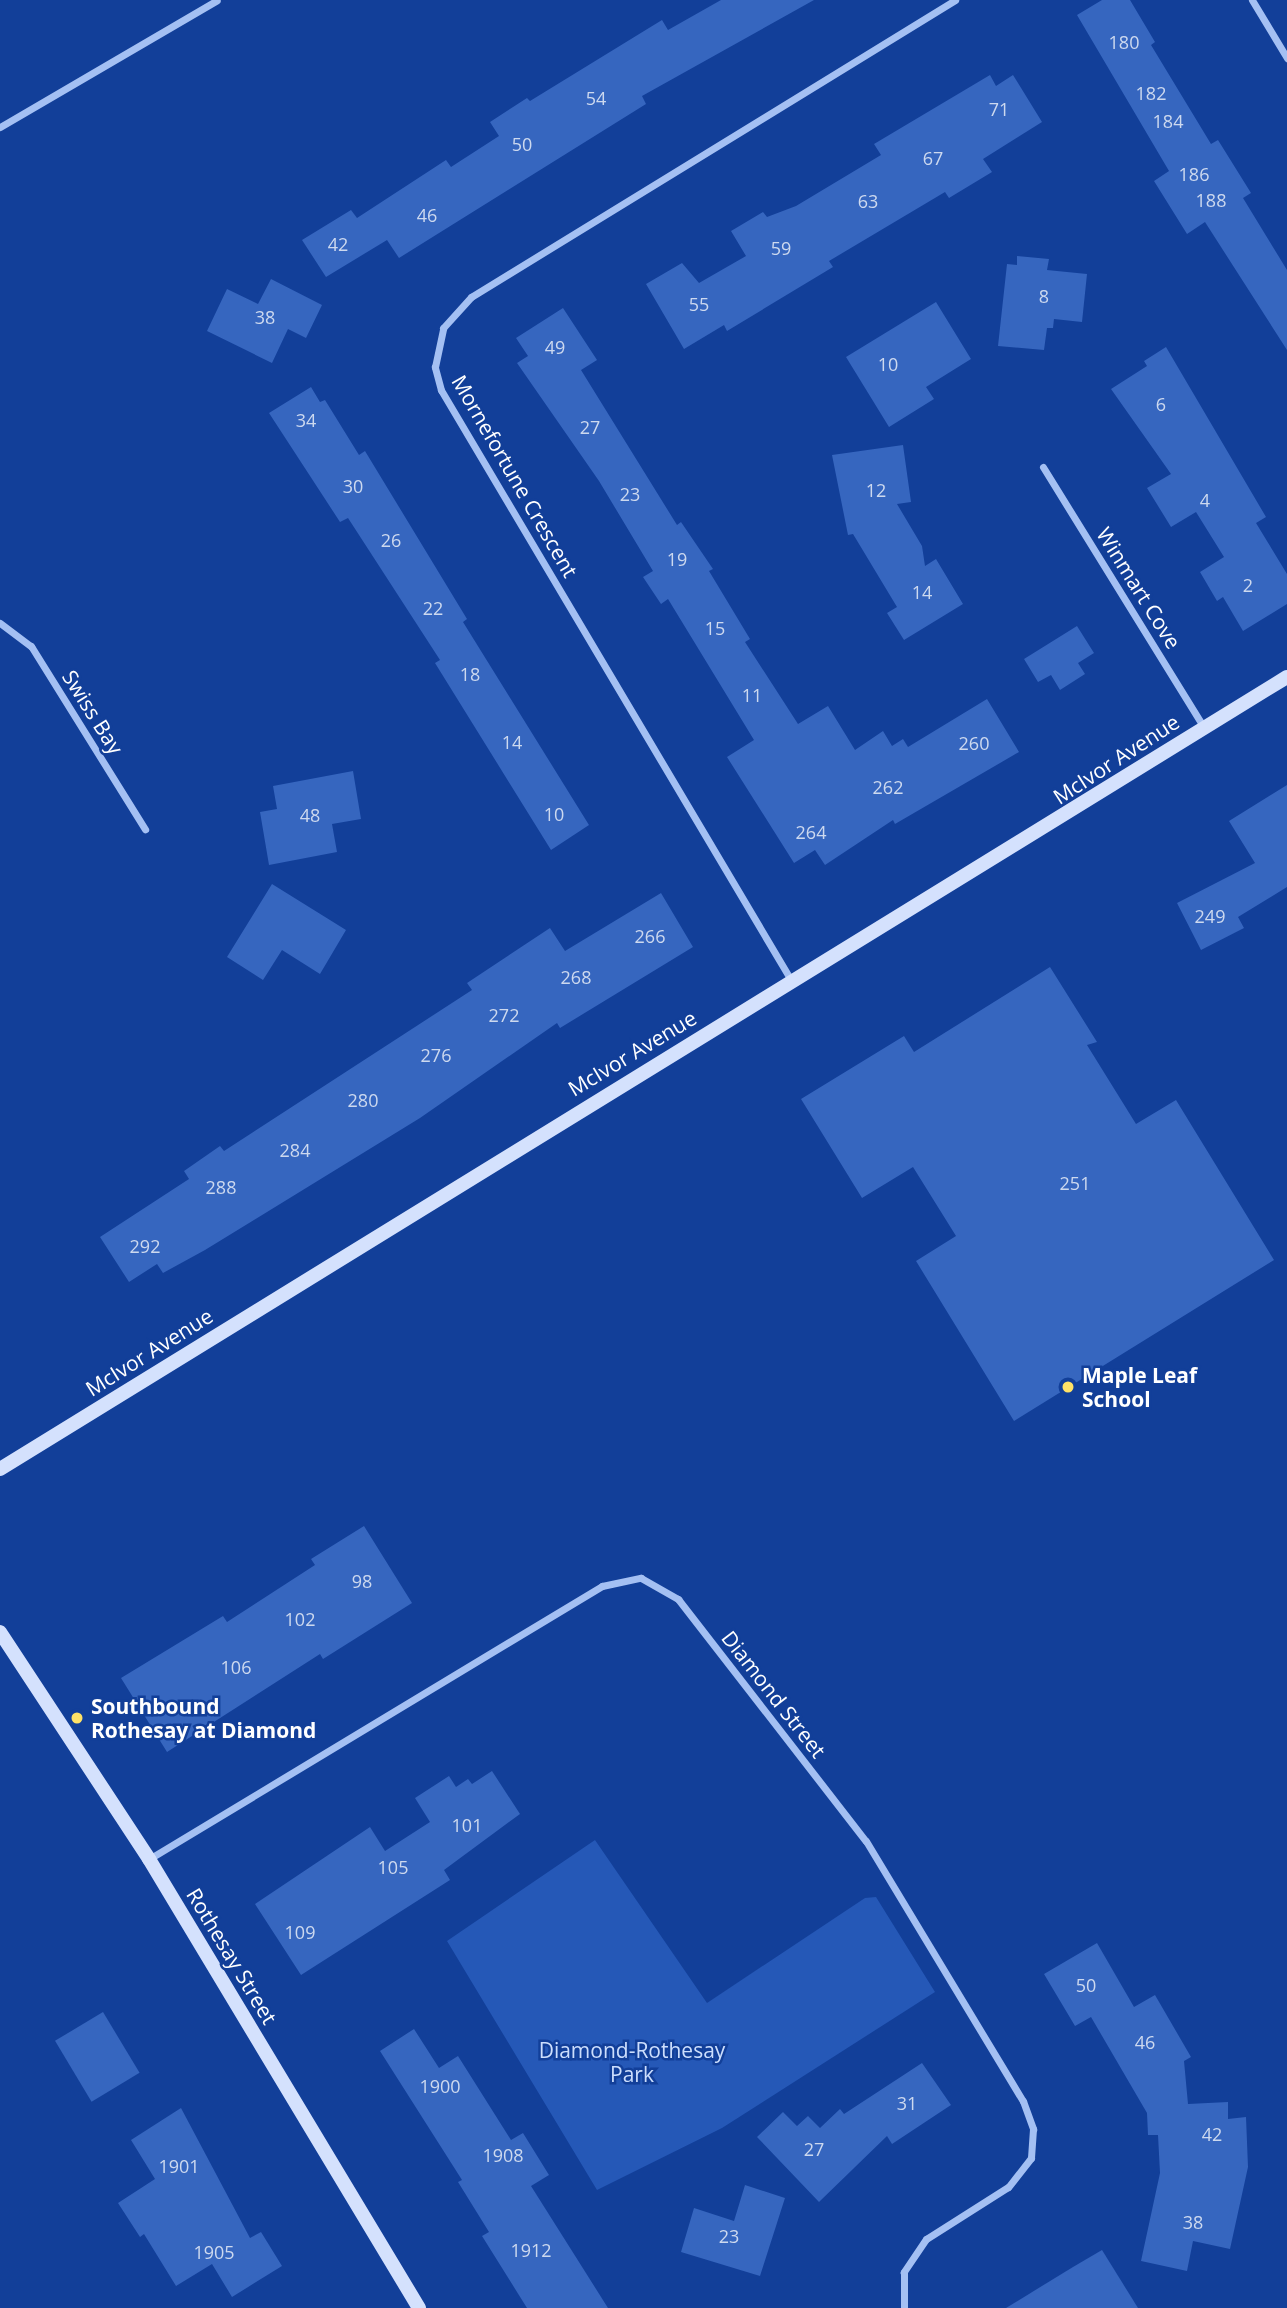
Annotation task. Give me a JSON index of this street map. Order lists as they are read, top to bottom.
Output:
{
  "streets": {
    "street": [
      "Mornefortune Crescent",
      "Winmart Cove",
      "Swiss Bay",
      "McIvor Avenue",
      "Diamond Street",
      "Rothesay Street"
    ]
  },
  "crossings": [
    ["Mornefortune Crescent", "McIvor Avenue"],
    ["Winmart Cove", "McIvor Avenue"],
    ["Diamond Street", "Rothesay Street"]
  ],
  "parks": ["Diamond-Rothesay Park"],
  "places": ["Maple Leaf School", "Southbound Rothesay at Diamond"],
  "house_numbers": [
    "180",
    "182",
    "54",
    "71",
    "184",
    "50",
    "67",
    "186",
    "188",
    "63",
    "46",
    "42",
    "59",
    "8",
    "55",
    "38",
    "49",
    "10",
    "6",
    "34",
    "27",
    "30",
    "12",
    "23",
    "4",
    "26",
    "19",
    "2",
    "14",
    "22",
    "15",
    "18",
    "11",
    "14",
    "260",
    "262",
    "10",
    "48",
    "264",
    "249",
    "266",
    "268",
    "272",
    "276",
    "280",
    "284",
    "251",
    "288",
    "292",
    "98",
    "102",
    "106",
    "101",
    "105",
    "109",
    "50",
    "46",
    "1900",
    "31",
    "42",
    "27",
    "1908",
    "1901",
    "38",
    "23",
    "1912",
    "1905"
  ]
}
